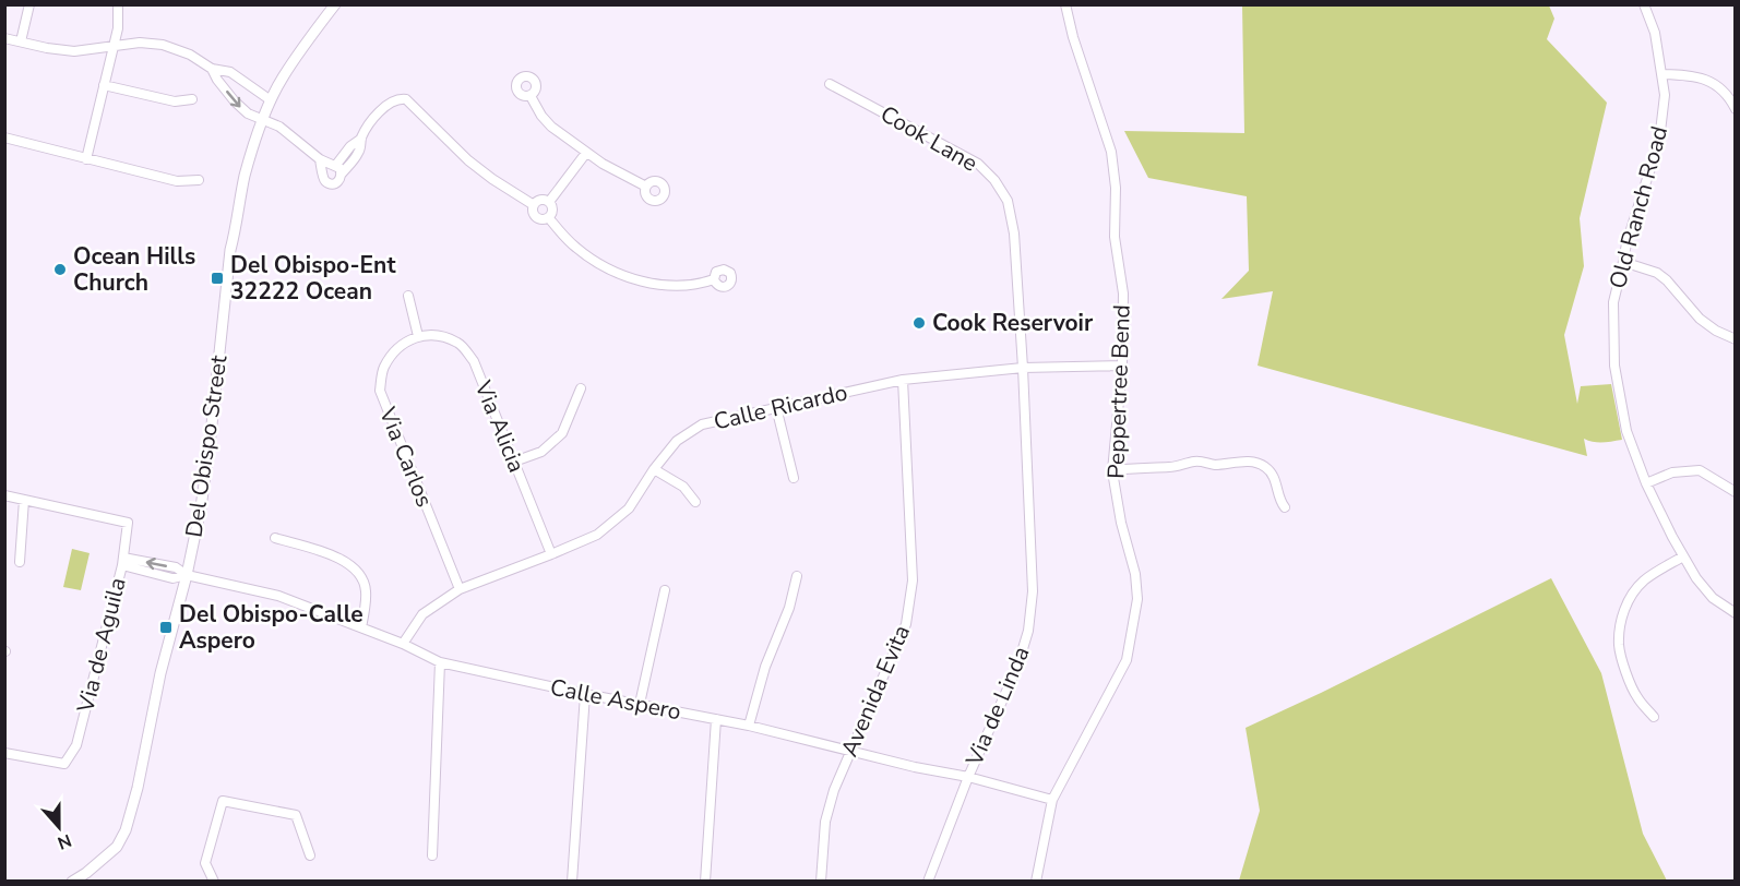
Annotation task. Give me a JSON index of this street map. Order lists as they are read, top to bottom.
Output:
{
  "streets": {
    "main road": ["Del Obispo Street"],
    "street": [
      "Cook Lane",
      "Old Ranch Road",
      "Peppertree Bend",
      "Calle Ricardo",
      "Via Alicia",
      "Via Carlos",
      "Via de Aguila",
      "Avenida Evita",
      "Calle Aspero",
      "Via de Linda"
    ]
  },
  "crossings": [
    ["Cook Lane", "Calle Ricardo"],
    ["Cook Lane", "Via de Linda"],
    ["Peppertree Bend", "Calle Ricardo"],
    ["Peppertree Bend", "Calle Aspero"],
    ["Calle Ricardo", "Via Alicia"],
    ["Calle Ricardo", "Via Carlos"],
    ["Calle Ricardo", "Avenida Evita"],
    ["Calle Ricardo", "Calle Aspero"],
    ["Calle Ricardo", "Via de Linda"],
    ["Via Alicia", "Via Carlos"],
    ["Del Obispo Street", "Calle Aspero"],
    ["Via de Aguila", "Calle Aspero"],
    ["Avenida Evita", "Calle Aspero"],
    ["Calle Aspero", "Via de Linda"]
  ],
  "places": {
    "other": ["Ocean Hills Church", "Cook Reservoir"],
    "transit": ["Del Obispo-Ent 32222 Ocean", "Del Obispo-Calle Aspero"]
  },
  "north": "bottom"
}
